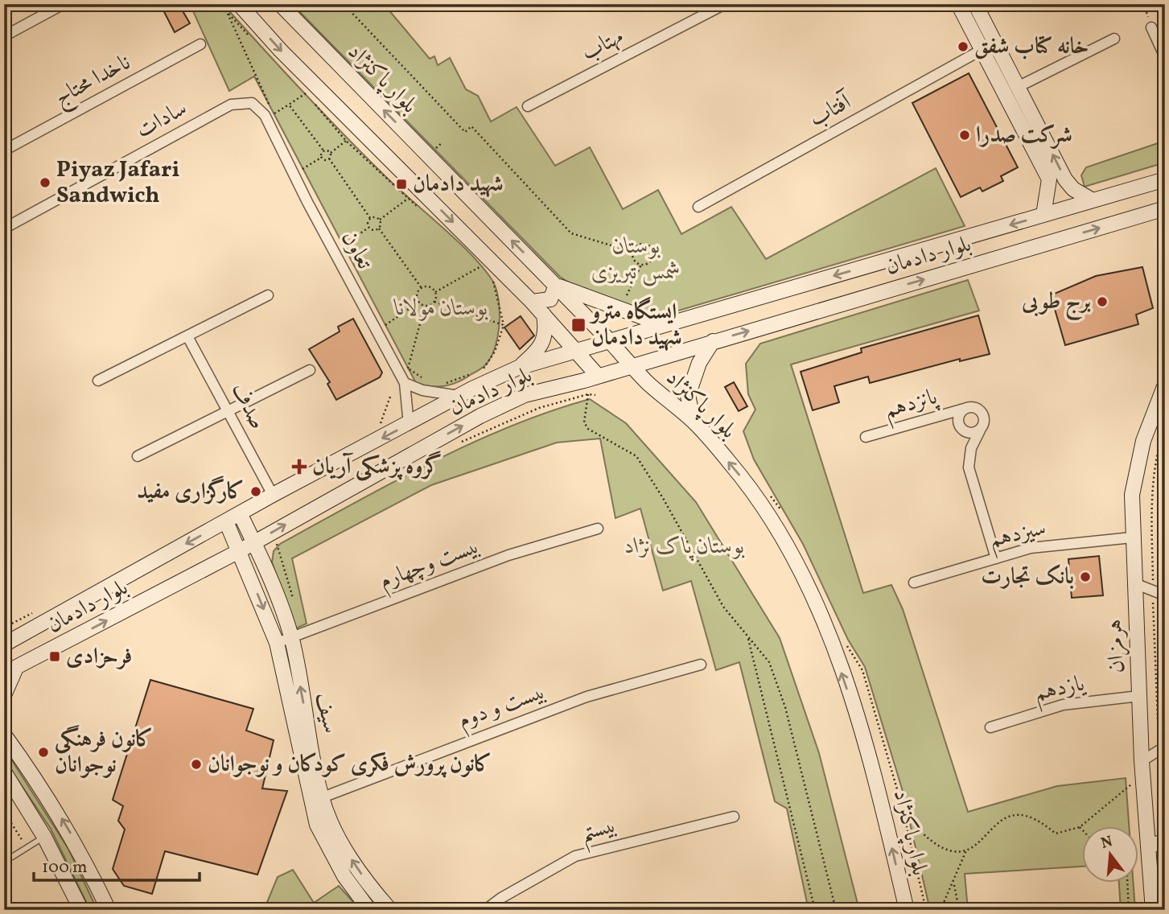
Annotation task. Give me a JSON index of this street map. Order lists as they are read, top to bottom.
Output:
{
  "streets": {
    "main road": [
      "بلوار پاکنژاد",
      "بلوار دادمان",
      "هرمزان",
      "سیف"
    ],
    "street": [
      "مهتاب",
      "ناخدا محتاج",
      "آفتاب",
      "سادات",
      "تعاون",
      "پانزدهم",
      "صدف",
      "سیزدهم",
      "بیست وچهارم",
      "یازدهم",
      "بیست و دوم",
      "بیستم"
    ]
  },
  "crossings": [
    ["بلوار پاکنژاد", "بلوار دادمان"],
    ["سادات", "تعاون"],
    ["تعاون", "بلوار دادمان"],
    ["بلوار دادمان", "صدف"],
    ["بلوار دادمان", "سیف"],
    ["سیزدهم", "هرمزان"],
    ["بیست وچهارم", "سیف"],
    ["هرمزان", "یازدهم"],
    ["بیست و دوم", "سیف"]
  ],
  "parks": ["بوستان شمس تبریزی", "بوستان مولانا", "بوستان پاک نژاد"],
  "places": {
    "other": [
      "خانه کتاب شفق",
      "شرکت صدرا",
      "Piyaz Jafari Sandwich",
      "برج طوبی",
      "کارگزاری مفید",
      "بانک تجارت",
      "کانون فرهنگی نوجوانان",
      "کانون پرورش فکری کودکان و نوجوانان"
    ],
    "transit": ["شهید دادمان", "ایستگاه مترو شهید دادمان", "فرحزادی"],
    "health": ["گروه پزشکی آریان"]
  },
  "scale_bar": "100 m",
  "north": "top"
}
